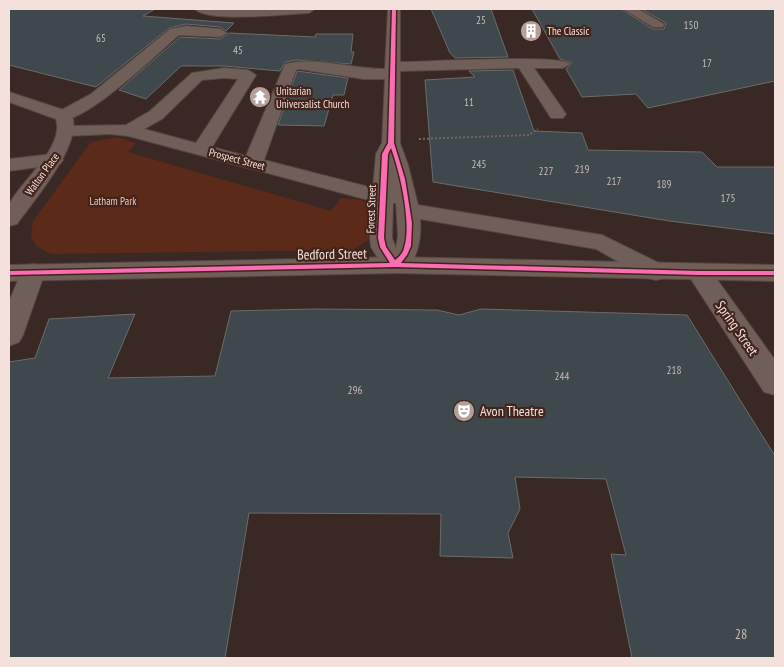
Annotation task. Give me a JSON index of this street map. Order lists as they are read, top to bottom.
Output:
{
  "streets": {
    "main road": ["Prospect Street", "Walton Place", "Bedford Street"],
    "street": ["Forest Street", "Spring Street"]
  },
  "crossings": [
    ["Prospect Street", "Walton Place"],
    ["Prospect Street", "Forest Street"],
    ["Prospect Street", "Bedford Street"],
    ["Forest Street", "Bedford Street"],
    ["Bedford Street", "Spring Street"]
  ],
  "parks": ["Latham Park"],
  "places": {
    "building": ["The Classic"],
    "temple": ["Unitarian Universalist Church"],
    "theatre": ["Avon Theatre"]
  },
  "house_numbers": [
    "25",
    "150",
    "65",
    "45",
    "17",
    "11",
    "245",
    "219",
    "227",
    "217",
    "189",
    "175",
    "218",
    "244",
    "296",
    "28"
  ]
}
